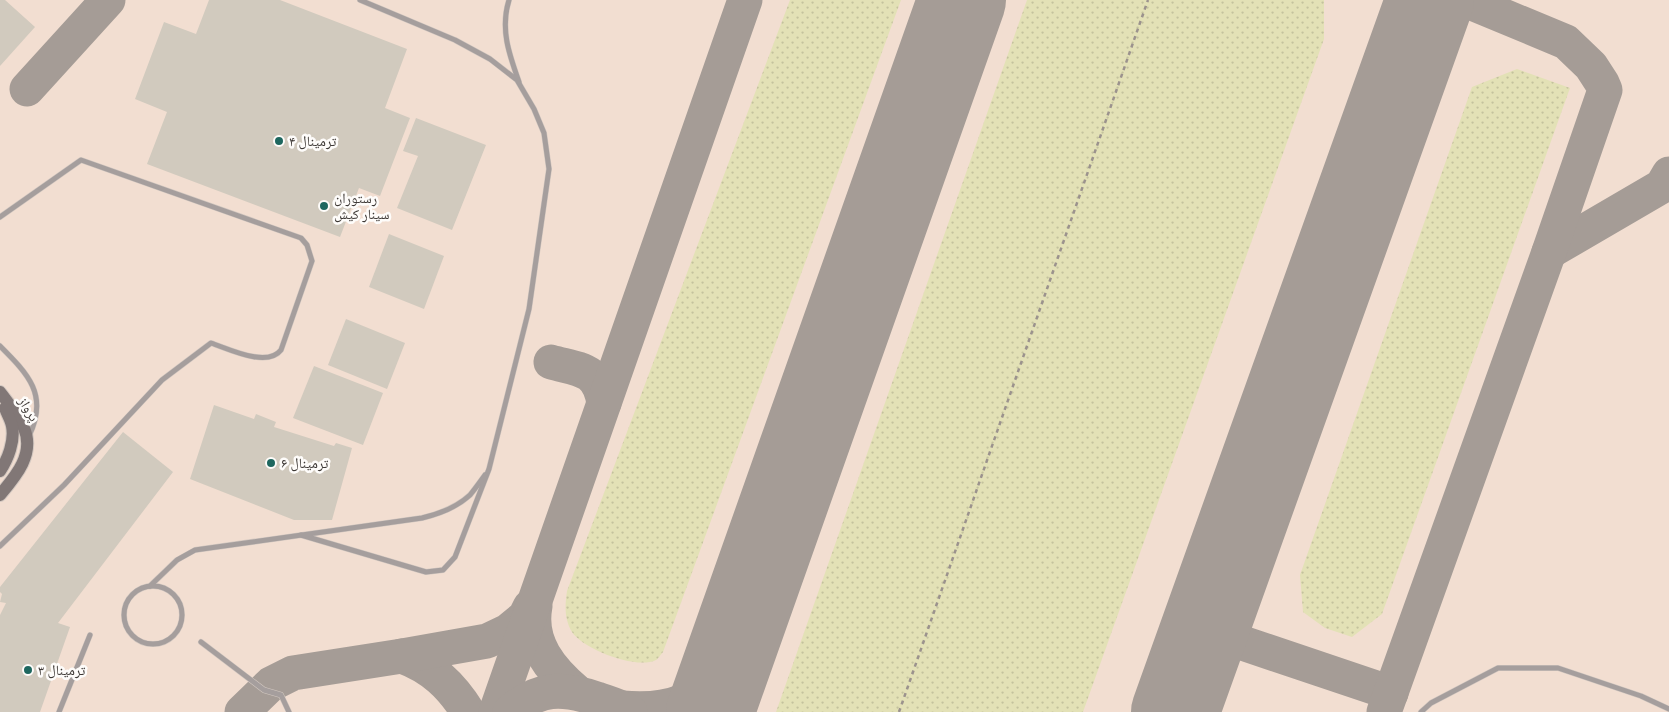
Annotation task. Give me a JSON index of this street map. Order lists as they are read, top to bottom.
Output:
{
  "streets": {
    "main road": ["پرواز"]
  },
  "places": [
    "ترمینال ۴",
    "رستوران سینار کیش",
    "ترمینال ۶",
    "ترمینال ۳"
  ]
}
